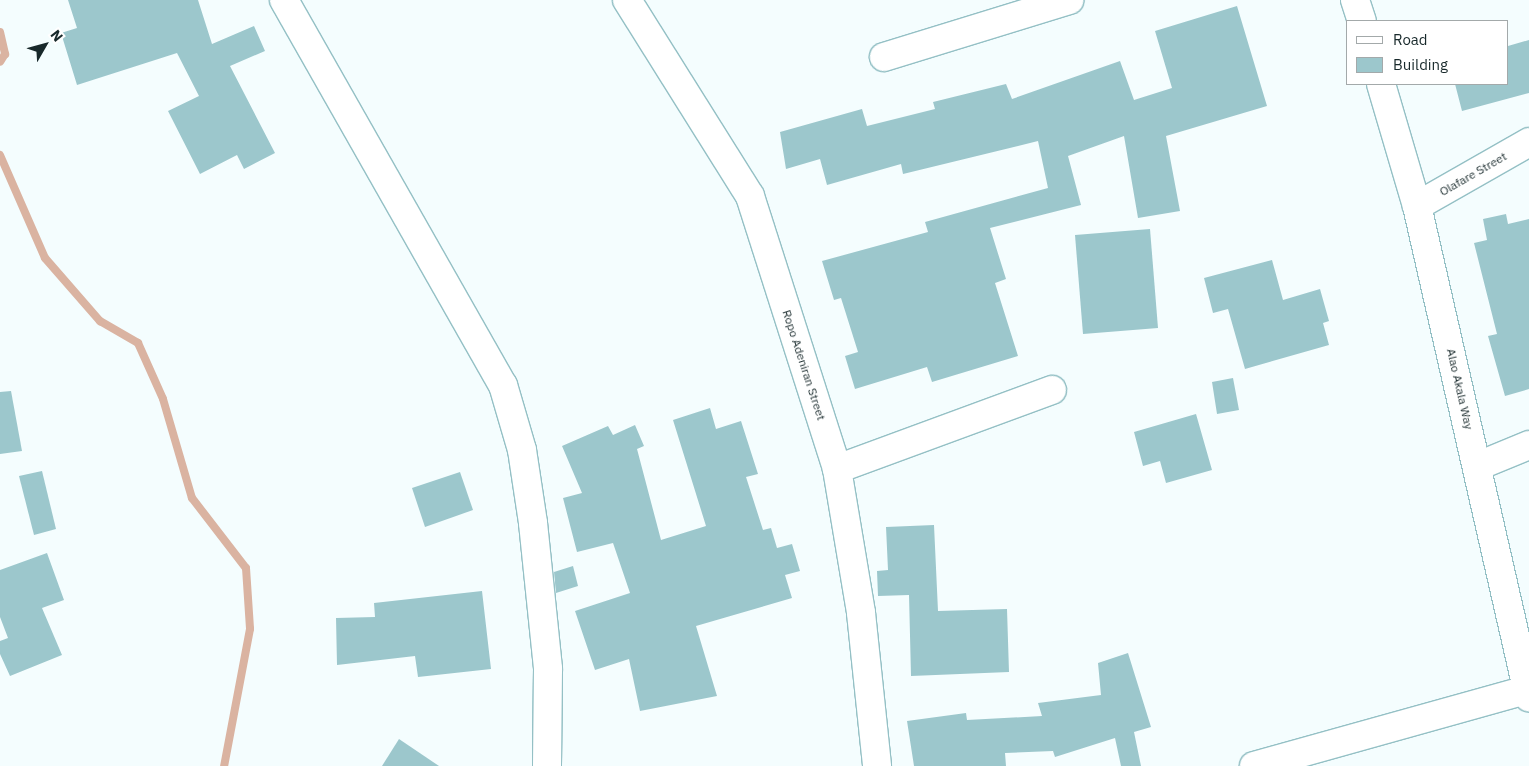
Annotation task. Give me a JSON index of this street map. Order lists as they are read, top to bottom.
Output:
{
  "streets": {
    "street": ["Olafare Street", "Ropo Adeniran Street", "Alao Akala Way"]
  },
  "crossings": [
    ["Olafare Street", "Alao Akala Way"]
  ],
  "legend": ["Road", "Building"],
  "north": "top right"
}
